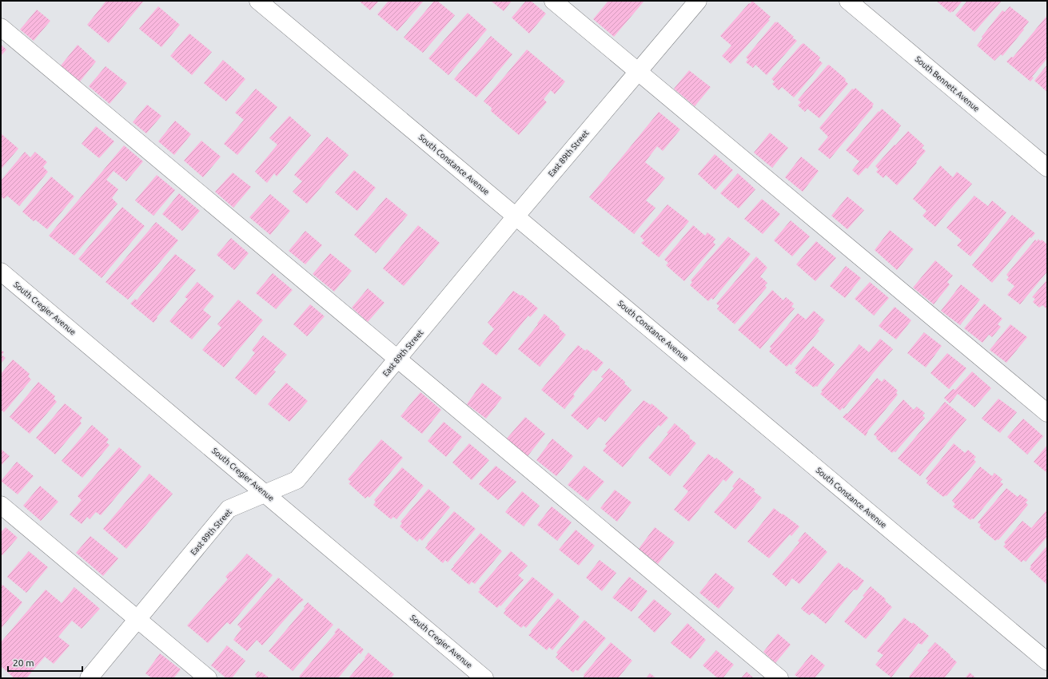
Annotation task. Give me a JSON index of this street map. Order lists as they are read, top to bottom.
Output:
{
  "streets": {
    "street": [
      "South Bennett Avenue",
      "East 89th Street",
      "South Constance Avenue",
      "South Cregier Avenue"
    ]
  },
  "crossings": [
    ["East 89th Street", "South Constance Avenue"],
    ["East 89th Street", "South Cregier Avenue"]
  ],
  "scale_bar": "20 m"
}
